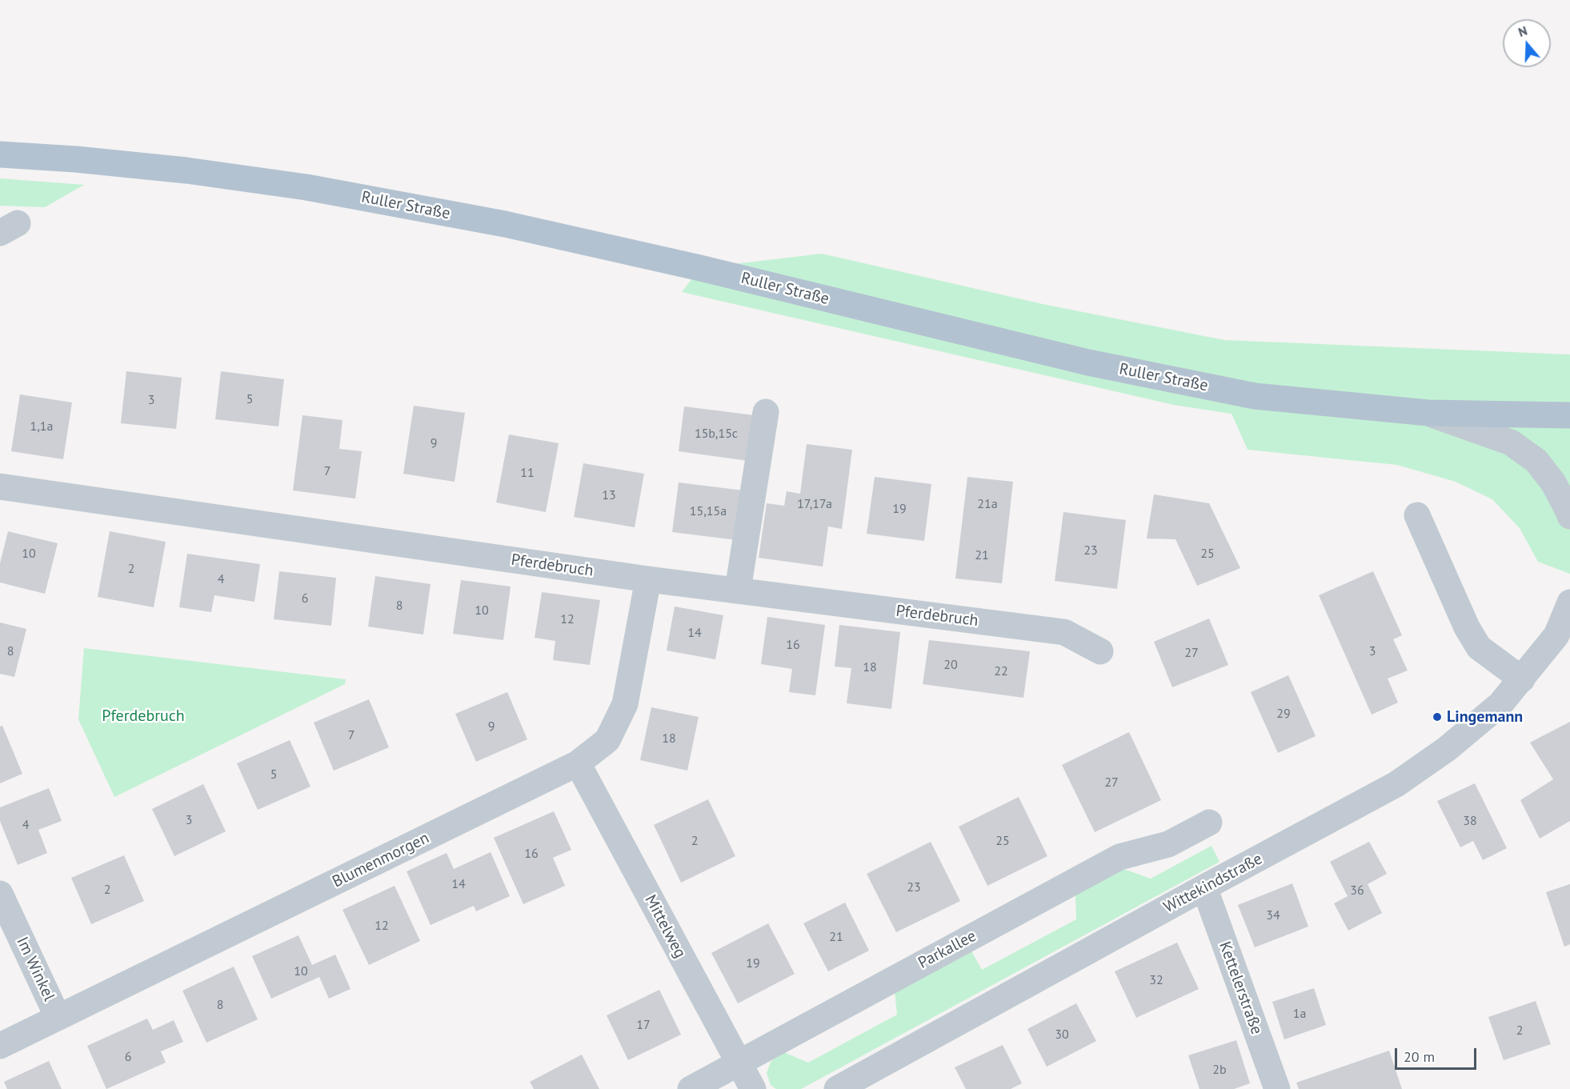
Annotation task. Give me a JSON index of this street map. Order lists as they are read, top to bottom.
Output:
{
  "streets": {
    "main road": ["Ruller Straße"],
    "street": [
      "Pferdebruch",
      "Blumenmorgen",
      "Wittekindstraße",
      "Mittelweg",
      "Parkallee",
      "Im Winkel",
      "Kettelerstraße"
    ]
  },
  "crossings": [
    ["Pferdebruch", "Blumenmorgen"],
    ["Blumenmorgen", "Mittelweg"],
    ["Blumenmorgen", "Im Winkel"],
    ["Wittekindstraße", "Kettelerstraße"],
    ["Mittelweg", "Parkallee"]
  ],
  "parks": ["Pferdebruch"],
  "places": ["Lingemann"],
  "house_numbers": [
    "5",
    "3",
    "1,1a",
    "15b,15c",
    "9",
    "7",
    "11",
    "13",
    "17,17a",
    "21a",
    "19",
    "15,15a",
    "23",
    "10",
    "25",
    "21",
    "2",
    "4",
    "6",
    "8",
    "10",
    "12",
    "14",
    "16",
    "8",
    "3",
    "27",
    "20",
    "18",
    "22",
    "29",
    "9",
    "7",
    "18",
    "5",
    "27",
    "3",
    "38",
    "4",
    "2",
    "25",
    "16",
    "14",
    "23",
    "2",
    "36",
    "34",
    "12",
    "21",
    "19",
    "10",
    "32",
    "8",
    "1a",
    "17",
    "2",
    "30",
    "6",
    "2b"
  ],
  "scale_bar": "20 m",
  "north": "top"
}
